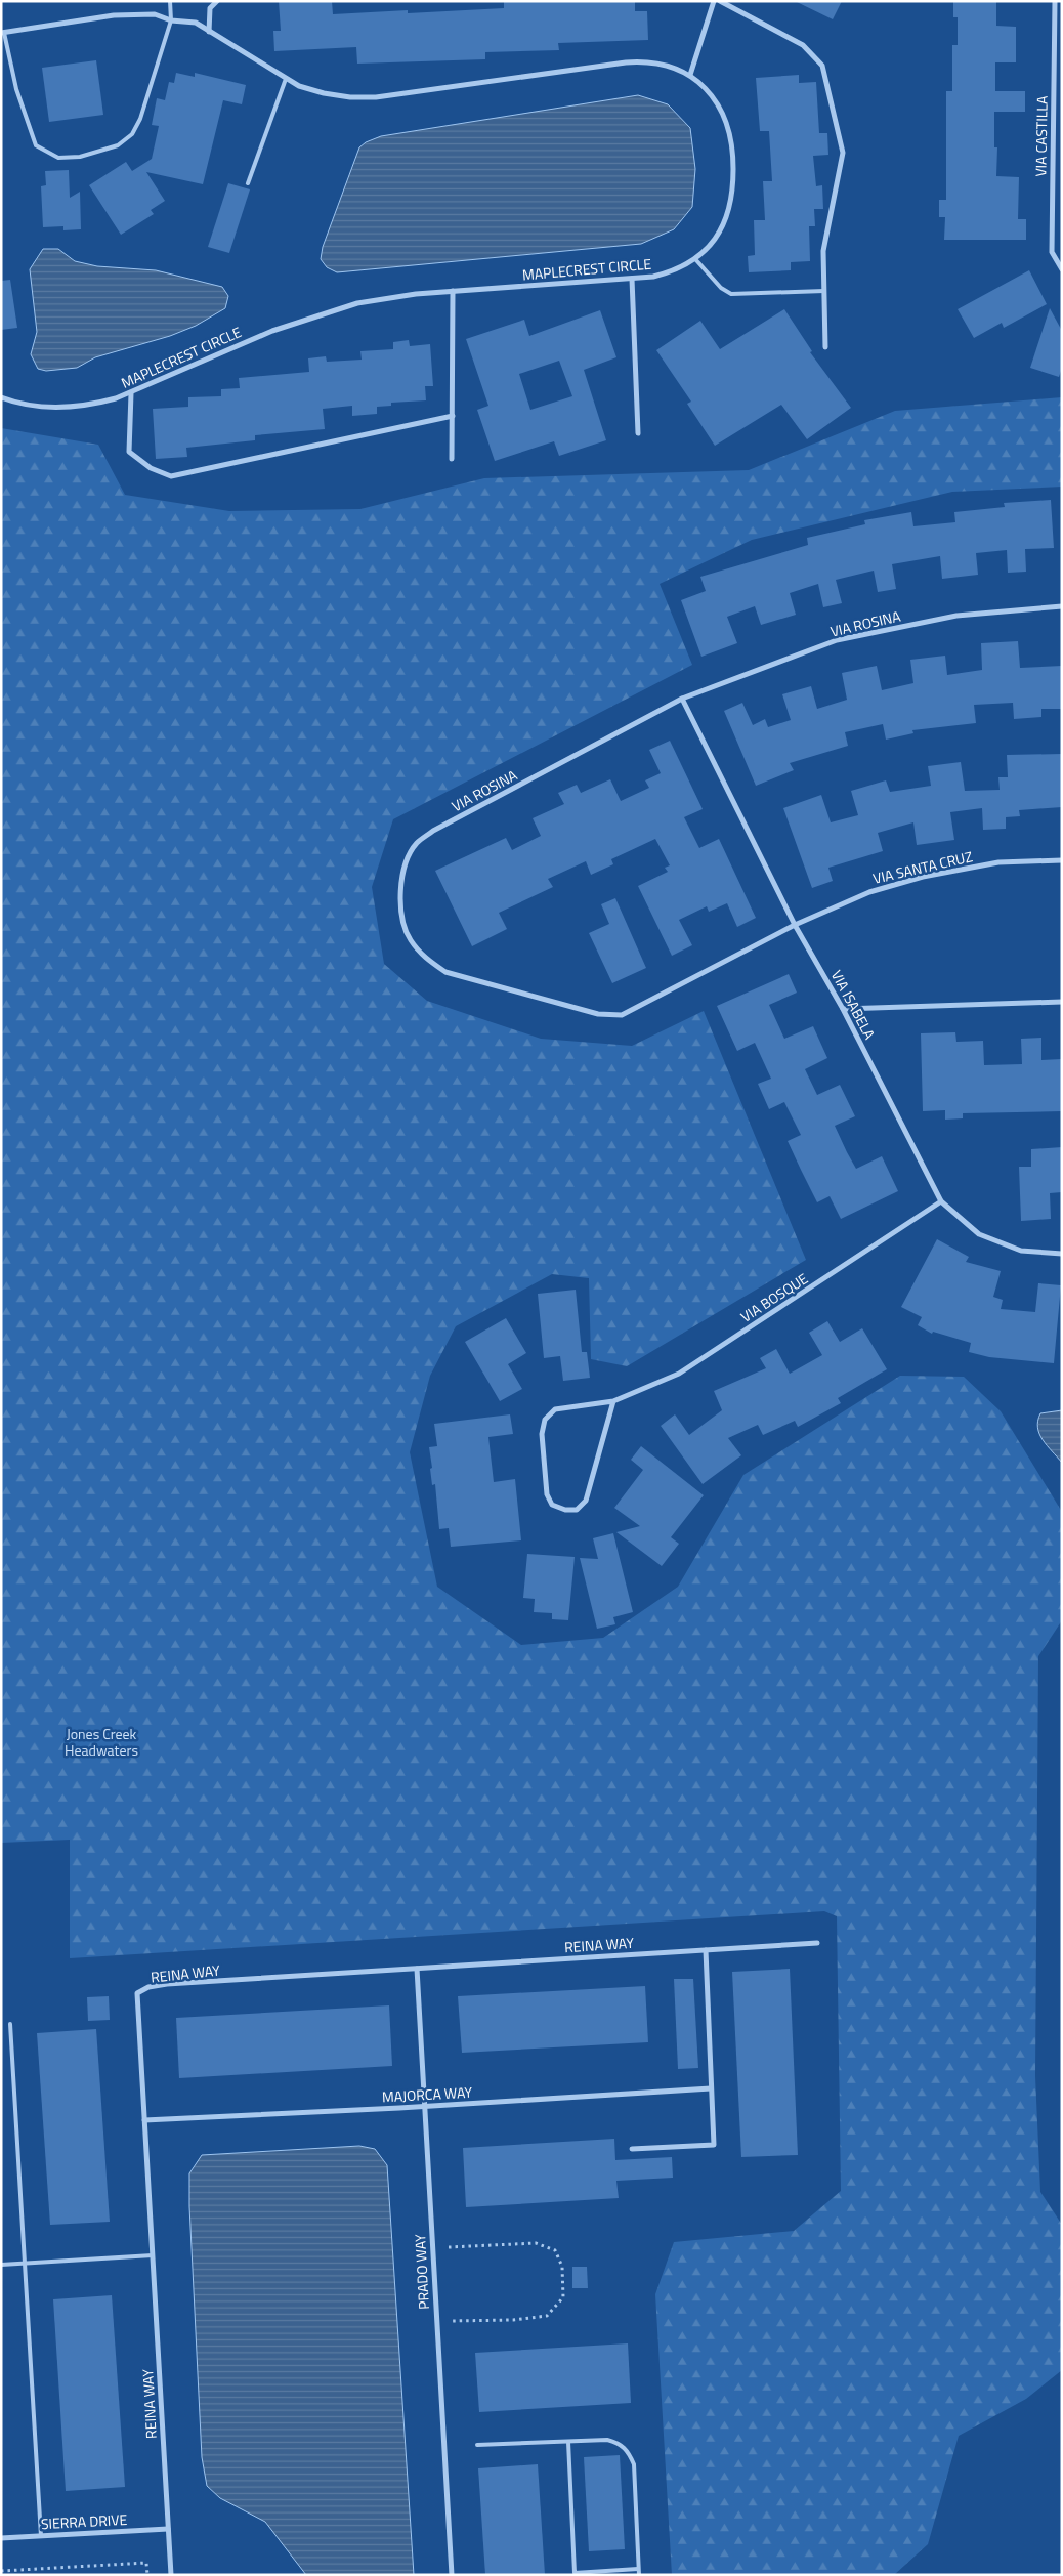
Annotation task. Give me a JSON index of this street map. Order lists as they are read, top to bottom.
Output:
{
  "streets": {
    "street": [
      "VIA CASTILLA",
      "MAPLECREST CIRCLE",
      "VIA ROSINA",
      "VIA SANTA CRUZ",
      "VIA ISABELA",
      "VIA BOSQUE",
      "REINA WAY",
      "MAJORCA WAY",
      "PRADO WAY",
      "SIERRA DRIVE"
    ]
  },
  "crossings": [
    ["VIA ROSINA", "VIA SANTA CRUZ"],
    ["VIA ROSINA", "VIA ISABELA"],
    ["VIA SANTA CRUZ", "VIA ISABELA"],
    ["VIA ISABELA", "VIA BOSQUE"],
    ["REINA WAY", "MAJORCA WAY"],
    ["REINA WAY", "PRADO WAY"],
    ["REINA WAY", "SIERRA DRIVE"],
    ["MAJORCA WAY", "PRADO WAY"]
  ],
  "parks": ["Jones Creek Headwaters"]
}
